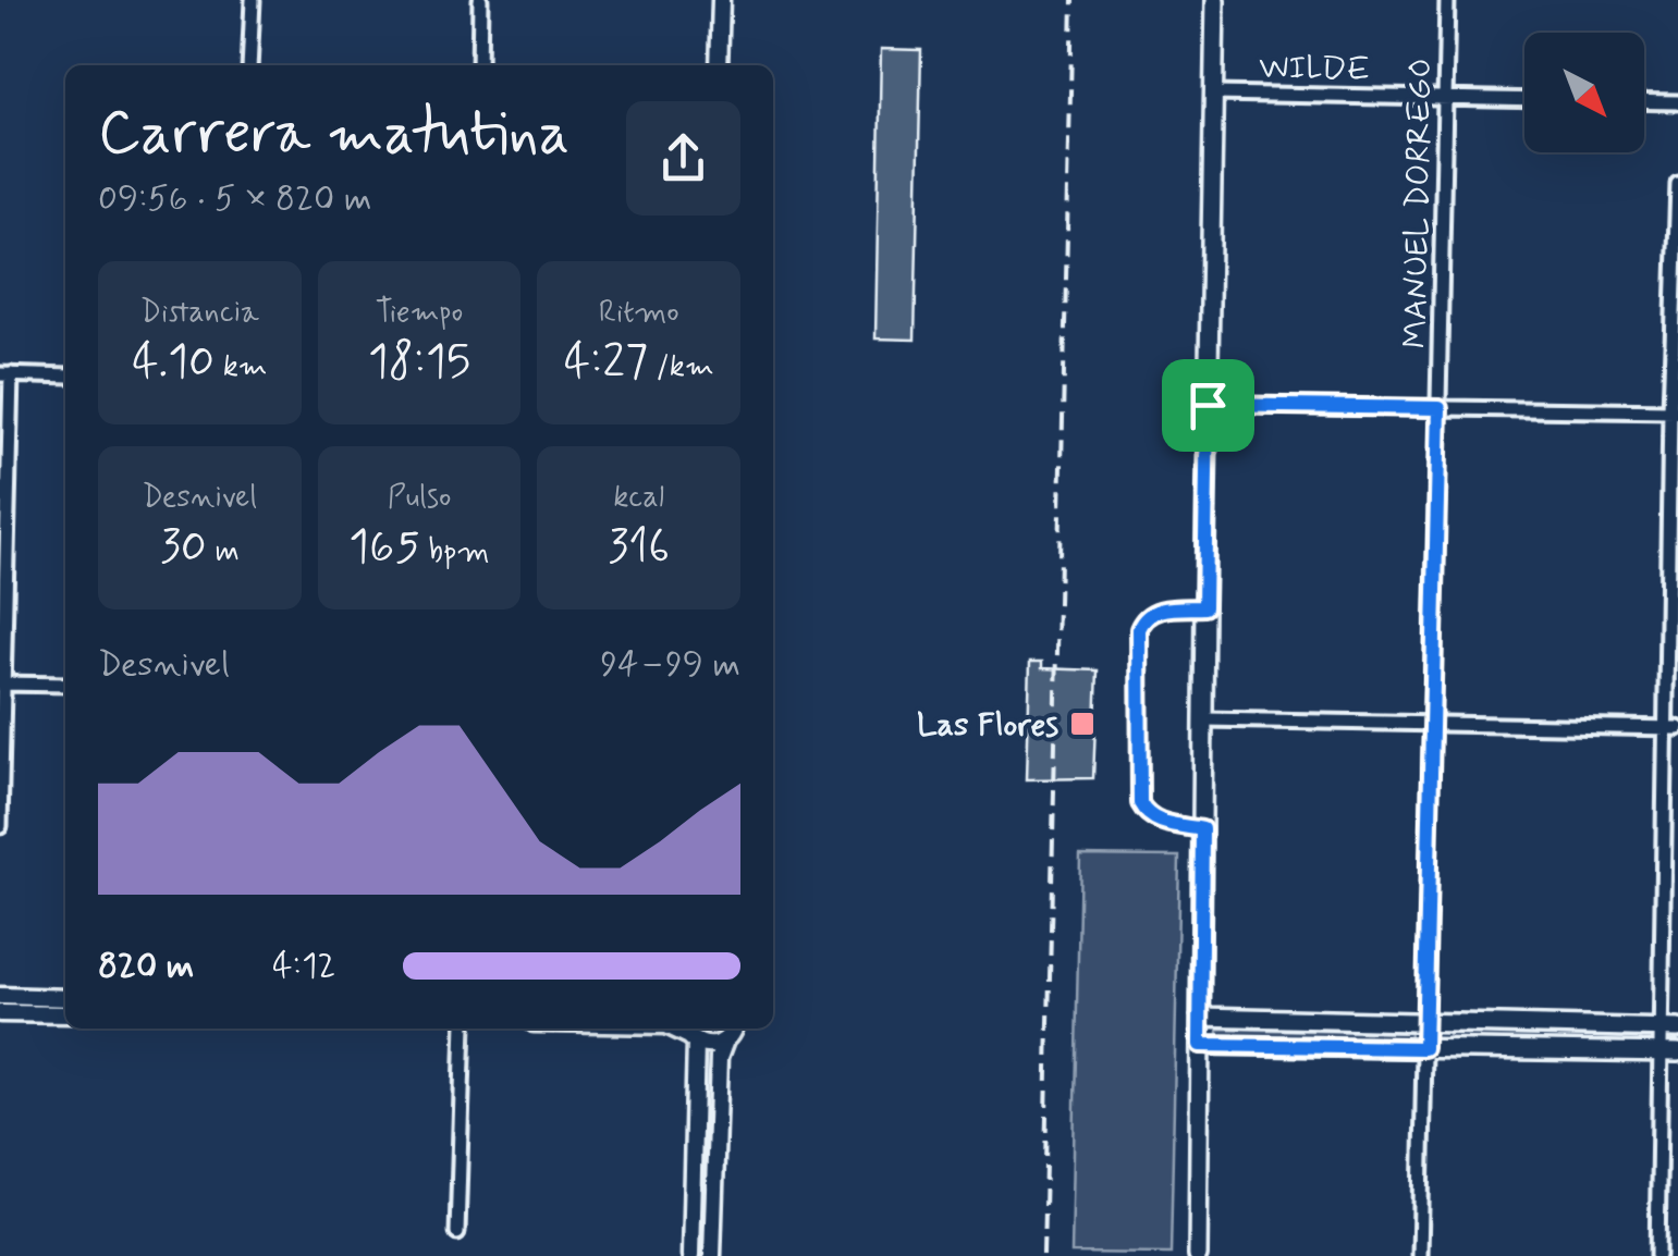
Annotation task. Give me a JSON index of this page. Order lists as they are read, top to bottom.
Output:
{
  "streets": {
    "street": ["WILDE", "MANUEL DORREGO"]
  },
  "crossings": [
    ["WILDE", "MANUEL DORREGO"]
  ],
  "places": {
    "transit": ["Las Flores"]
  },
  "north": "bottom right",
  "page": {
    "heading": ["Carrera matutina", "09:56 · 5 × 820 m"],
    "stats": [
      ["Distancia", "4.10 km"],
      ["Tiempo", "18:15"],
      ["Ritmo", "4:27 /km"],
      ["Desnivel", "30 m"],
      ["Pulso", "165 bpm"],
      ["kcal", "316"]
    ],
    "chart": ["Desnivel", "94–99 m"],
    "list": [
      {
        "name": "820 m",
        "note": "4:12"
      }
    ]
  }
}
